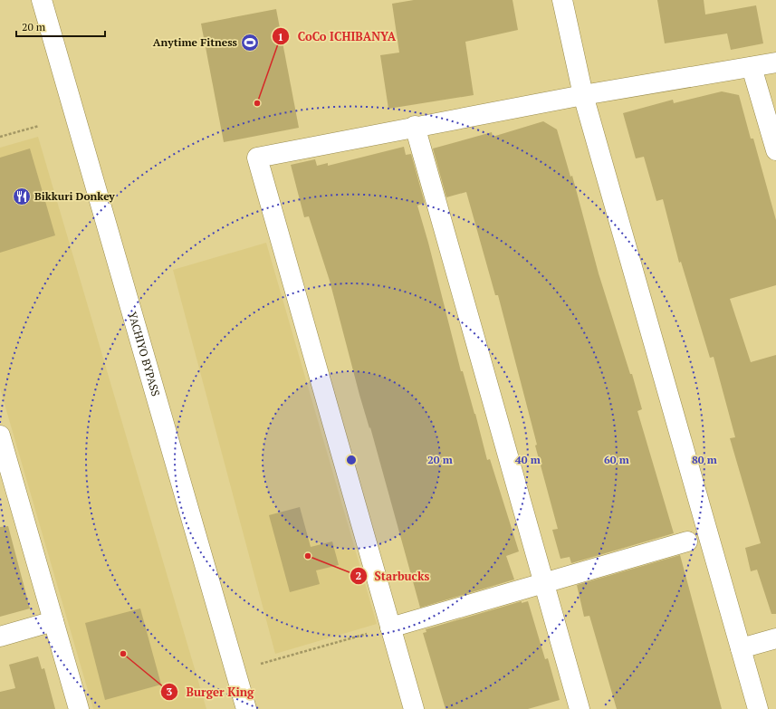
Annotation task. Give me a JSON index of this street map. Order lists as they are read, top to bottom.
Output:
{
  "streets": {
    "main road": ["YACHIYO BYPASS"]
  },
  "places": {
    "sports": ["Anytime Fitness"],
    "other": ["CoCo ICHIBANYA", "Starbucks", "Burger King"],
    "restaurant": ["Bikkuri Donkey"]
  },
  "scale_bar": "20 m",
  "rings": [
    "20 m",
    "40 m",
    "60 m",
    "80 m"
  ]
}
